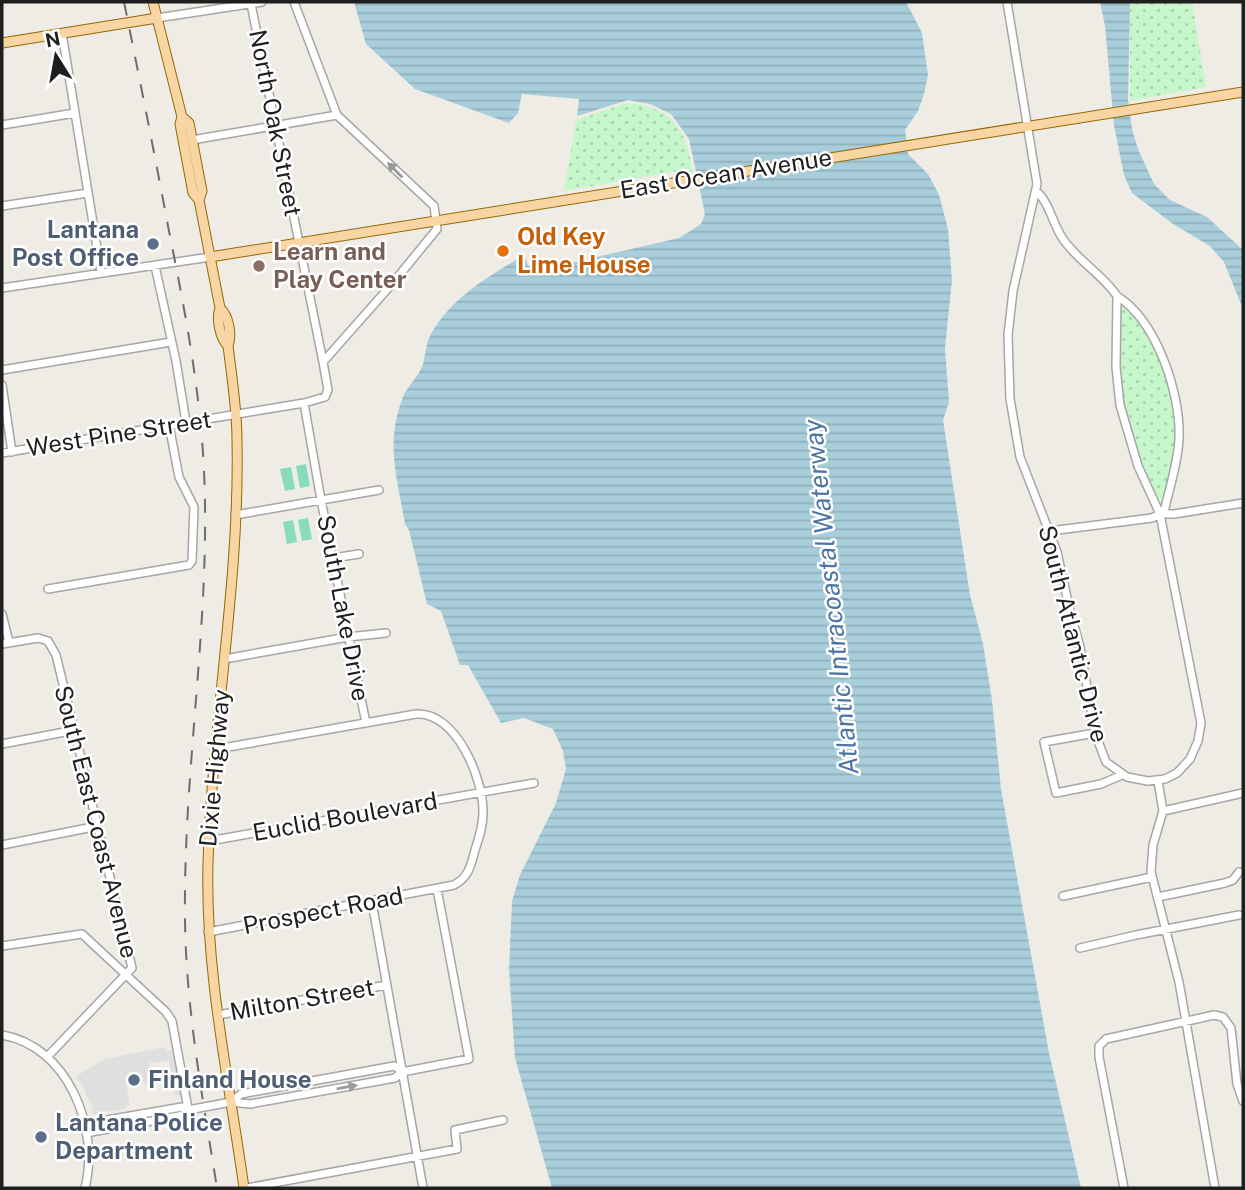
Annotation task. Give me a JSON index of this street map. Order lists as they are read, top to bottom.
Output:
{
  "streets": {
    "main road": ["East Ocean Avenue", "Dixie Highway"],
    "street": [
      "North Oak Street",
      "West Pine Street",
      "South Lake Drive",
      "South Atlantic Drive",
      "Euclid Boulevard",
      "South East Coast Avenue",
      "Prospect Road",
      "Milton Street"
    ]
  },
  "crossings": [
    ["North Oak Street", "East Ocean Avenue"],
    ["North Oak Street", "West Pine Street"],
    ["North Oak Street", "South Lake Drive"],
    ["East Ocean Avenue", "South Atlantic Drive"],
    ["East Ocean Avenue", "Dixie Highway"],
    ["West Pine Street", "South Lake Drive"],
    ["West Pine Street", "Dixie Highway"],
    ["South Lake Drive", "Euclid Boulevard"],
    ["South Lake Drive", "Prospect Road"],
    ["Dixie Highway", "Euclid Boulevard"],
    ["Dixie Highway", "Prospect Road"],
    ["Dixie Highway", "Milton Street"]
  ],
  "water": ["Atlantic Intracoastal Waterway"],
  "places": [
    "Lantana Post Office",
    "Old Key Lime House",
    "Learn and Play Center",
    "Finland House",
    "Lantana Police Department"
  ],
  "north": "top"
}
